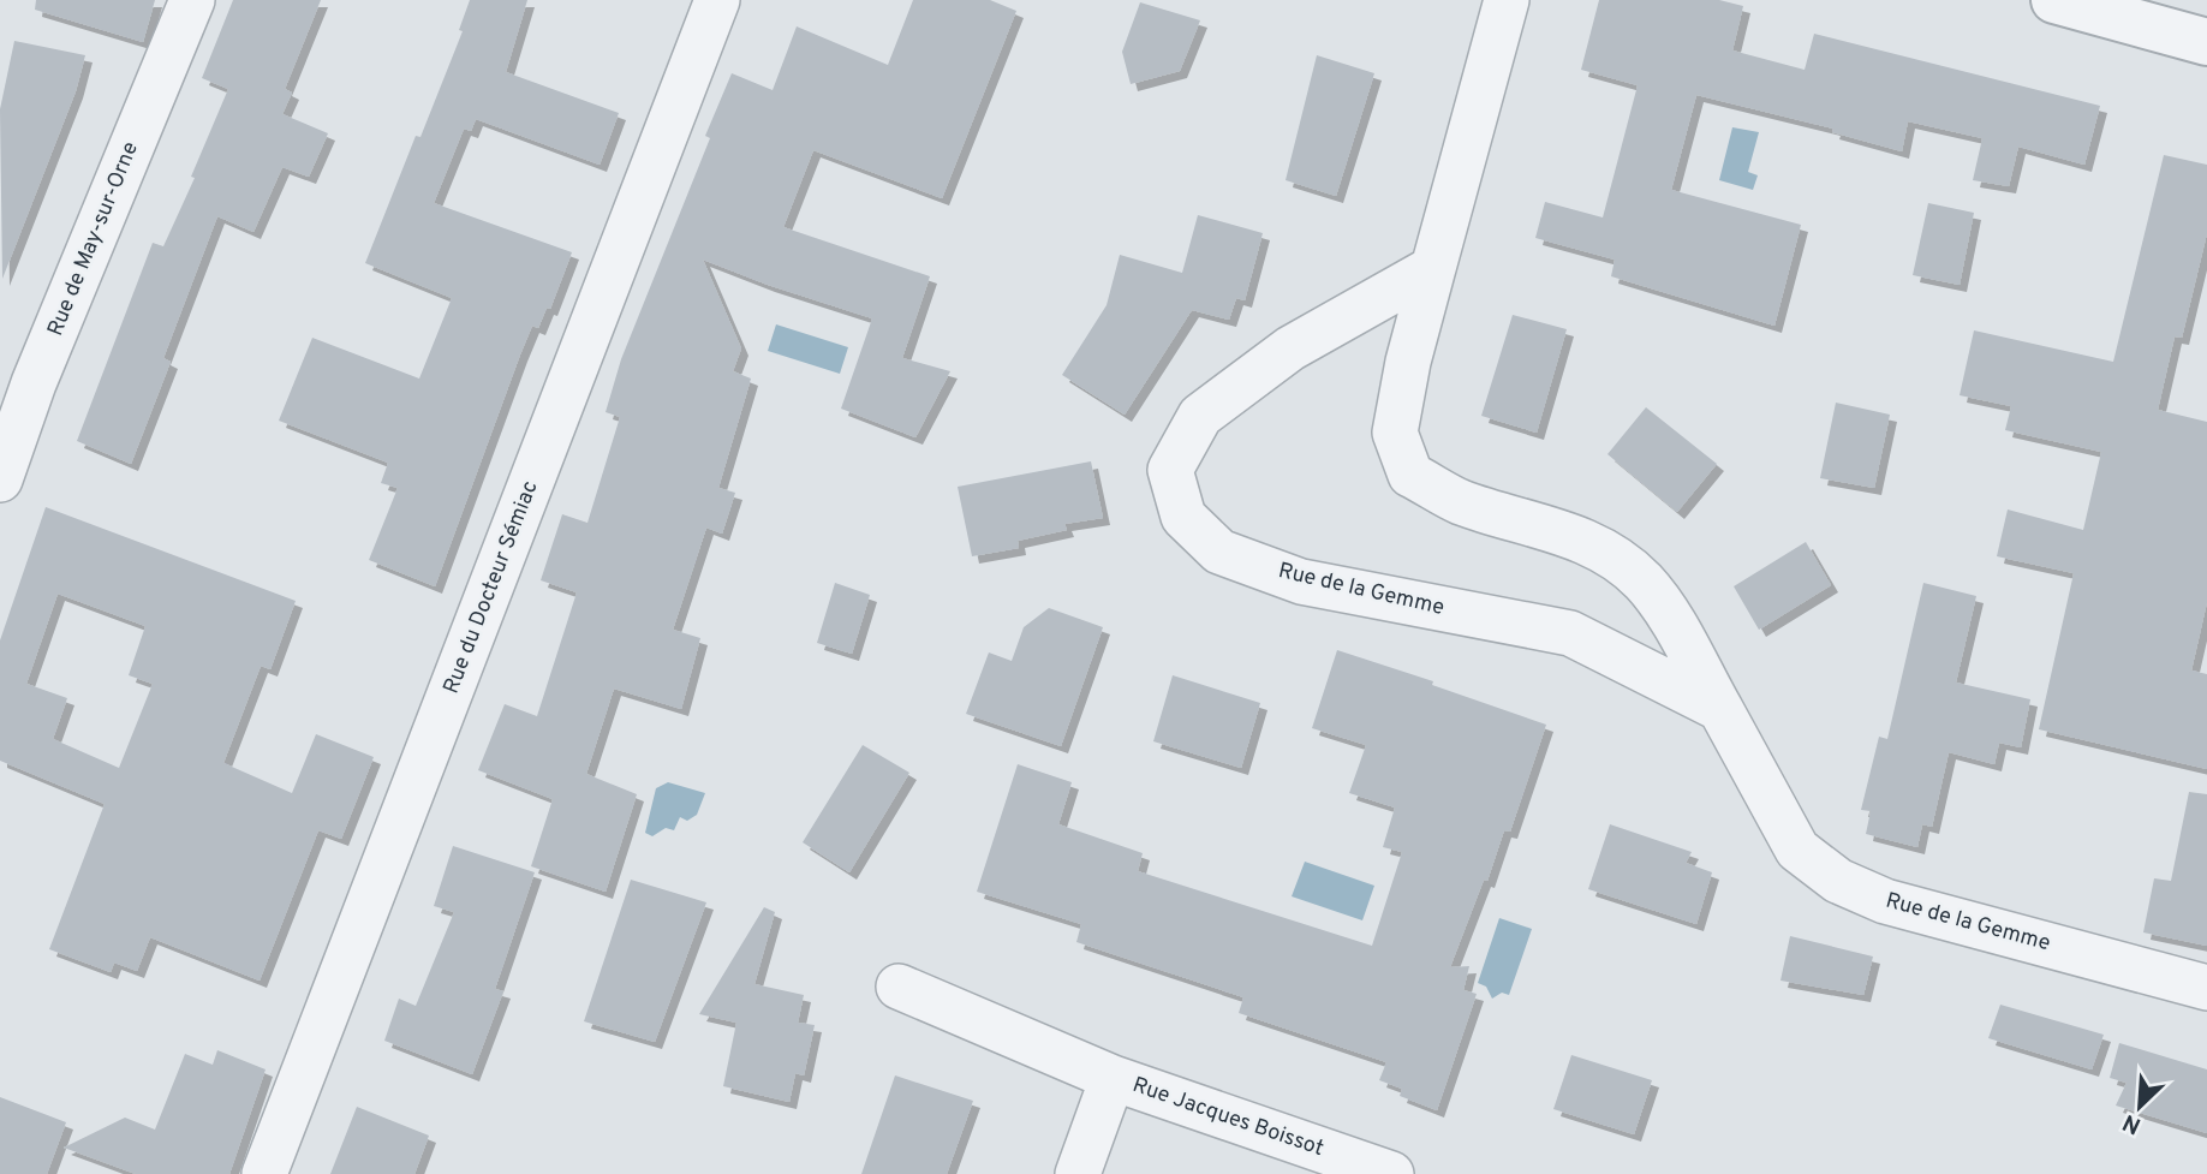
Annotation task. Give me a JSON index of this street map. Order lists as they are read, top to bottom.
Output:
{
  "streets": {
    "street": [
      "Rue de May-sur-Orne",
      "Rue du Docteur Sémiac",
      "Rue de la Gemme",
      "Rue Jacques Boissot"
    ]
  },
  "north": "bottom left"
}
